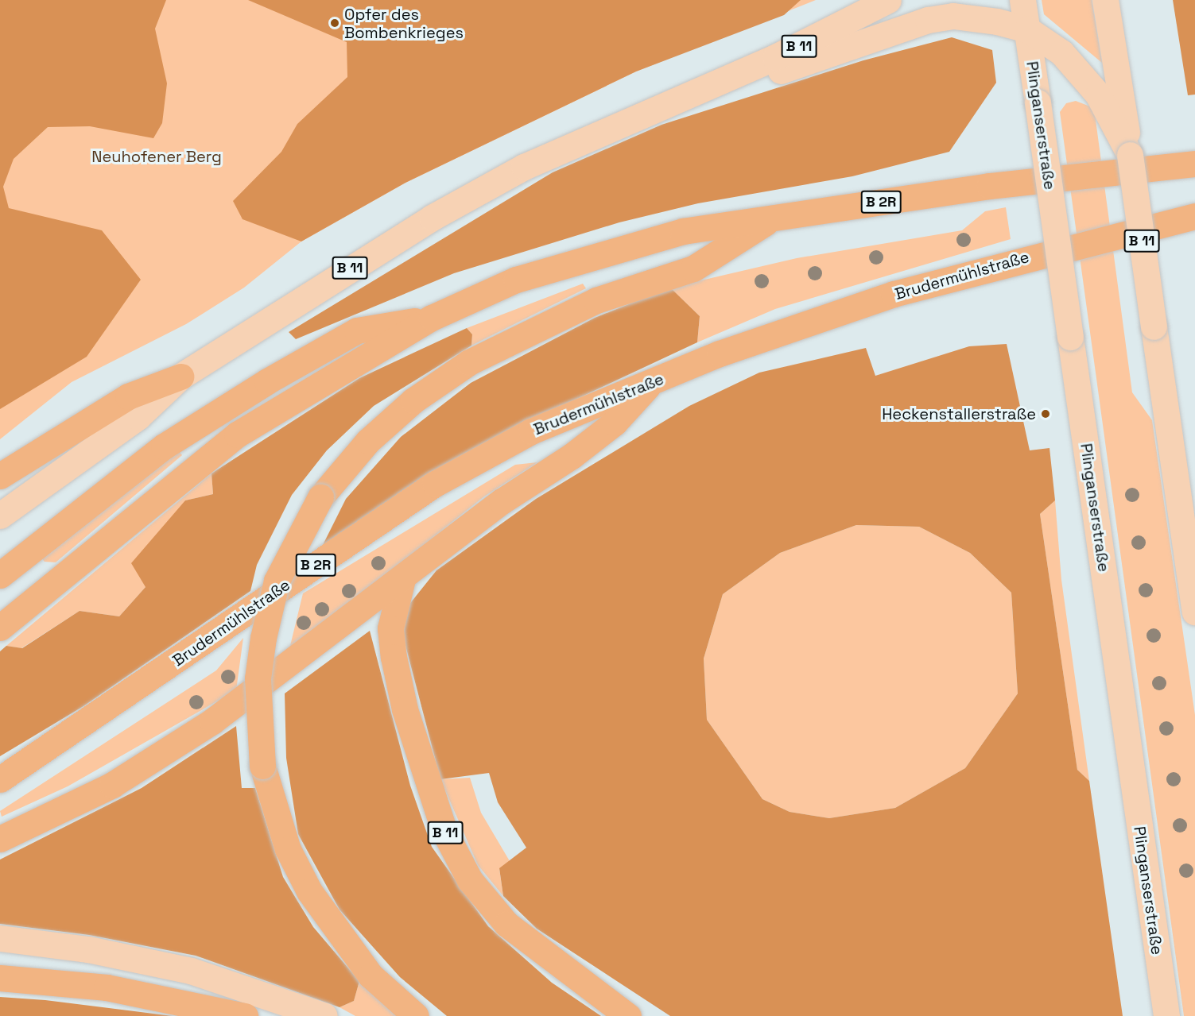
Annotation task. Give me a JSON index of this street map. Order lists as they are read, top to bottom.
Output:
{
  "streets": {
    "highway": ["B 11", "B 2R", "Brudermühlstraße"],
    "main road": ["Plinganserstraße"]
  },
  "parks": ["Neuhofener Berg"],
  "places": ["Opfer des Bombenkrieges", "Heckenstallerstraße"]
}
